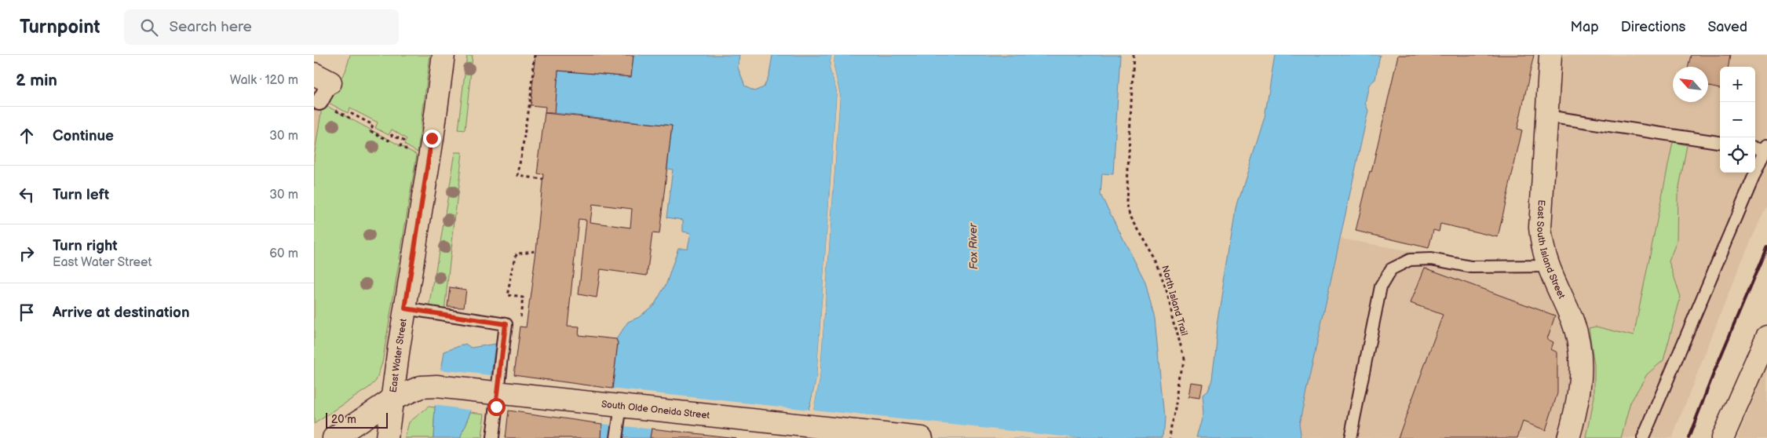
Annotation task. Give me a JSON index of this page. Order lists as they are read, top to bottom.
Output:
{
  "streets": {
    "street": ["East South Island Street", "East Water Street", "South Olde Oneida Street"],
    "path": ["North Island Trail"]
  },
  "crossings": [
    ["East Water Street", "South Olde Oneida Street"]
  ],
  "water": ["Fox River"],
  "scale_bar": "20 m",
  "north": "top left",
  "page": {
    "header": "Turnpoint",
    "search": "Search here",
    "nav": ["Map", "Directions", "Saved"],
    "heading": ["2 min", "Walk · 120 m"],
    "map_buttons": ["+", "−"],
    "list": [
      ["Continue", "30 m"],
      ["Turn left", "30 m"],
      ["Turn right", "East Water Street", "60 m"],
      "Arrive at destination"
    ],
    "scale": "20 m"
  }
}
